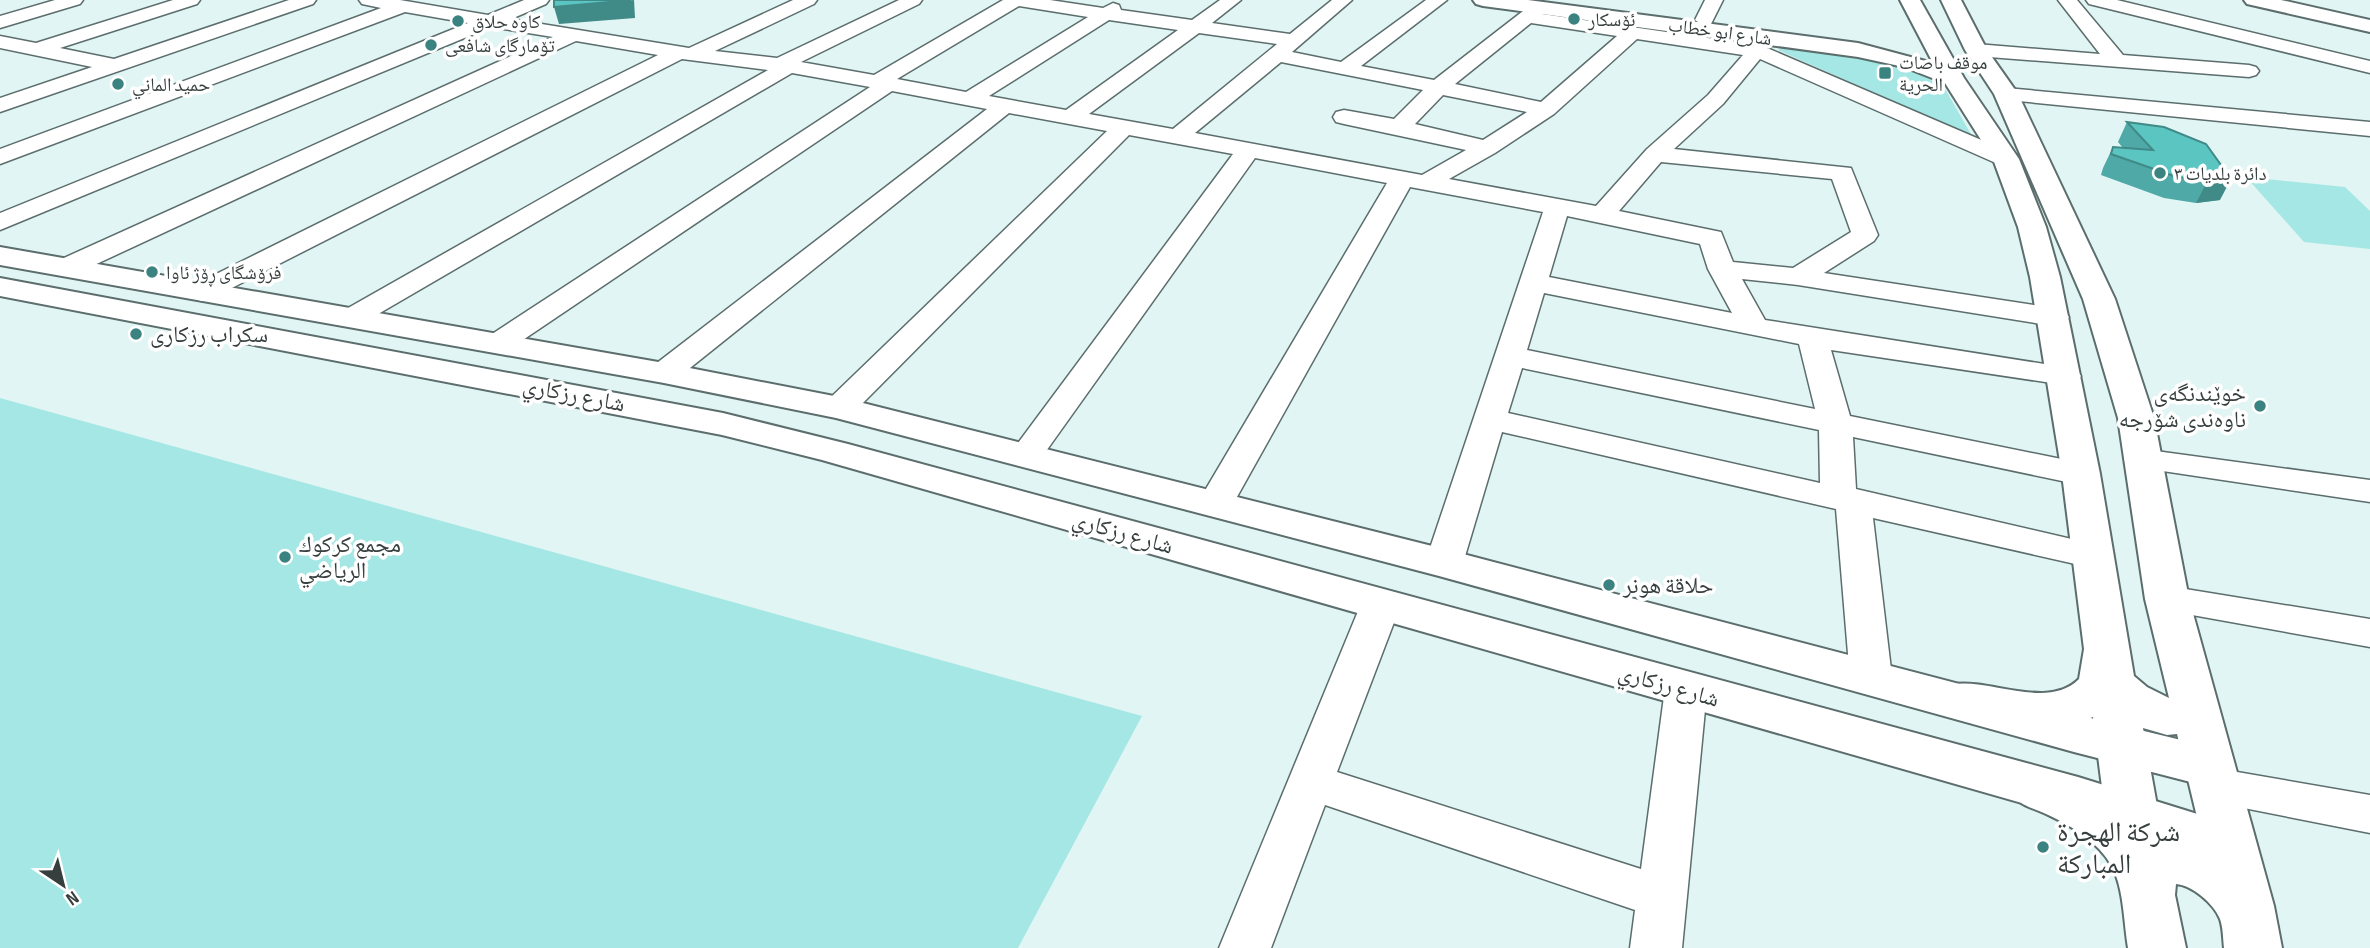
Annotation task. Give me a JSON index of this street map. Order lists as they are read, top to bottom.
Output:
{
  "streets": {
    "main road": ["شارع ابو خطاب", "شارع رزكاري"]
  },
  "places": {
    "other": [
      "ئۆسکار",
      "كاوه حلاق",
      "تۆمارگاى شافعى",
      "حميد الماني",
      "دائرة بلديات ٣",
      "فرۆشگای ڕۆژ ئاوا",
      "سكراب رزكارى",
      "خوێندنگەی ناوەندی شۆرجە",
      "مجمع كركوك الرياضي",
      "حلاقة هونر",
      "شركة الهجرة المباركة"
    ],
    "transit": ["موقف باصات الحریة"]
  },
  "north": "bottom right"
}
